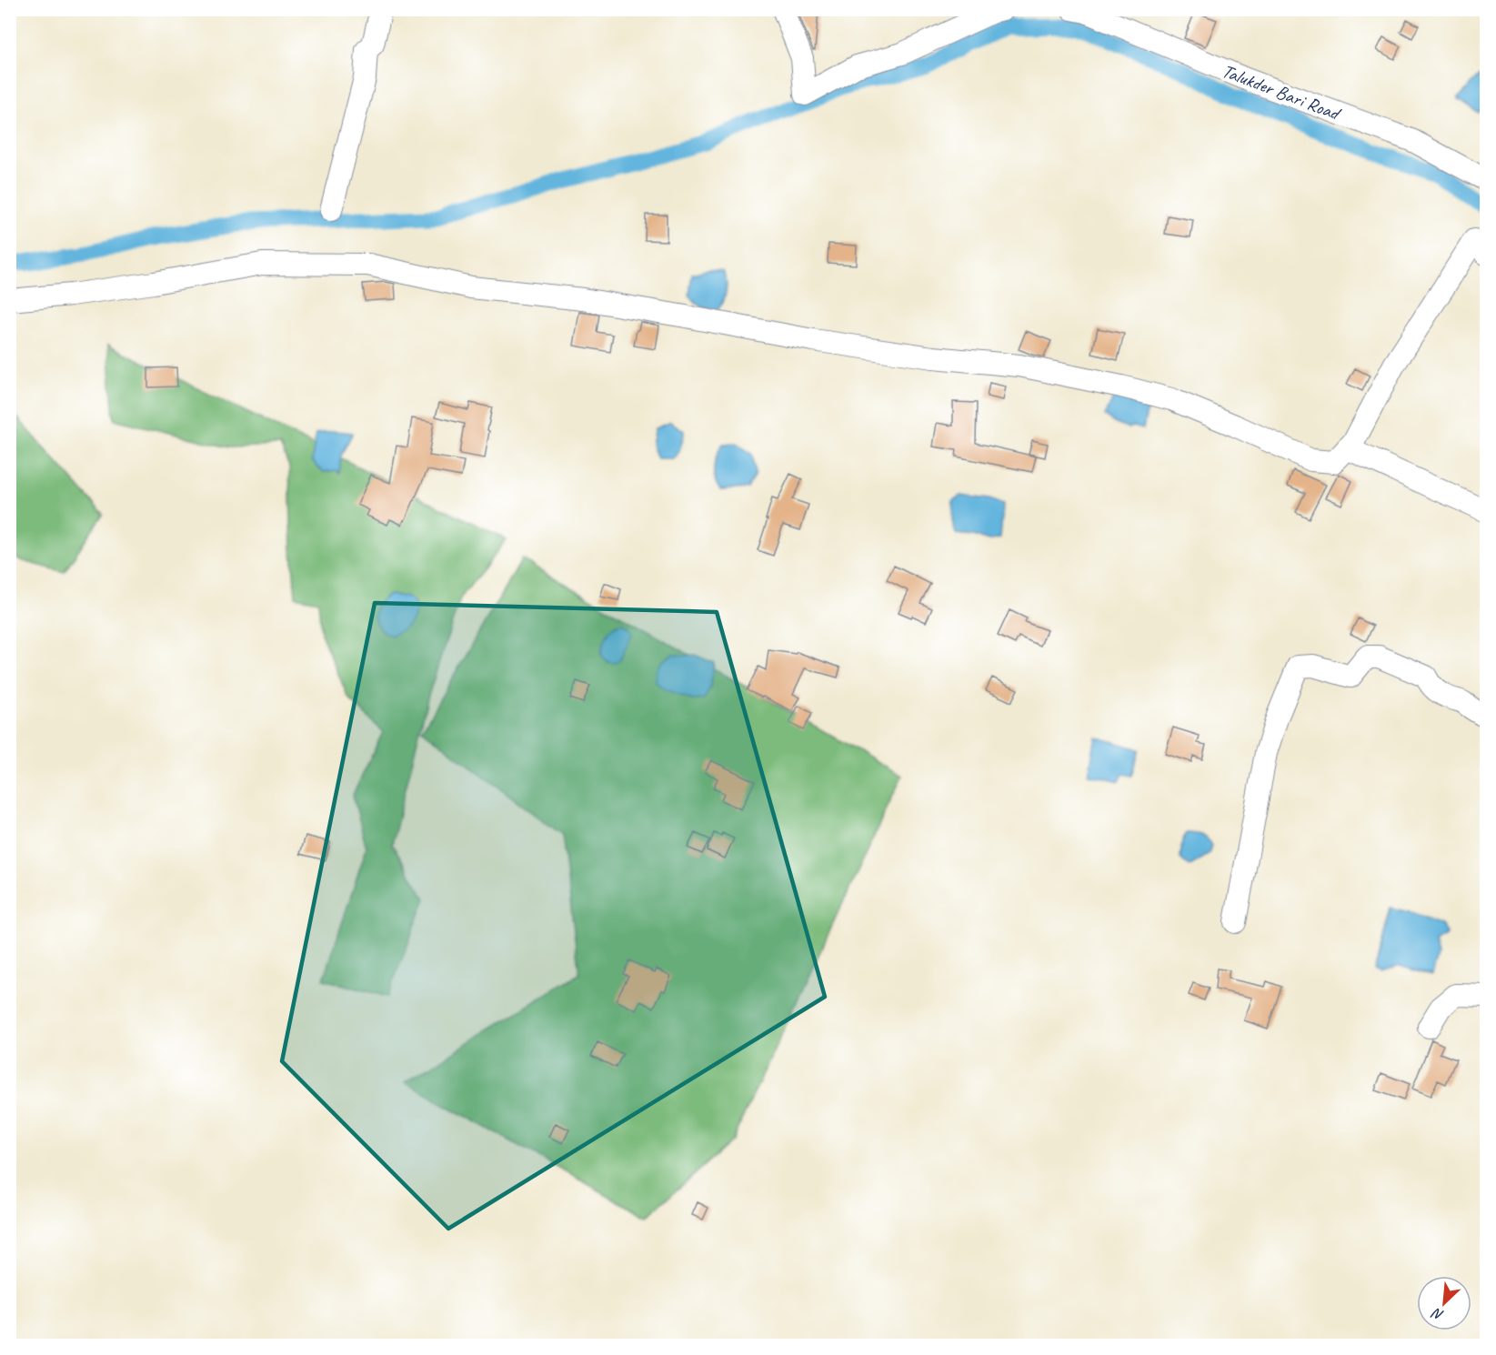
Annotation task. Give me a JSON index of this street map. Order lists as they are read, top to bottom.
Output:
{
  "streets": {
    "street": ["Talukder Bari Road"]
  },
  "north": "bottom left"
}
